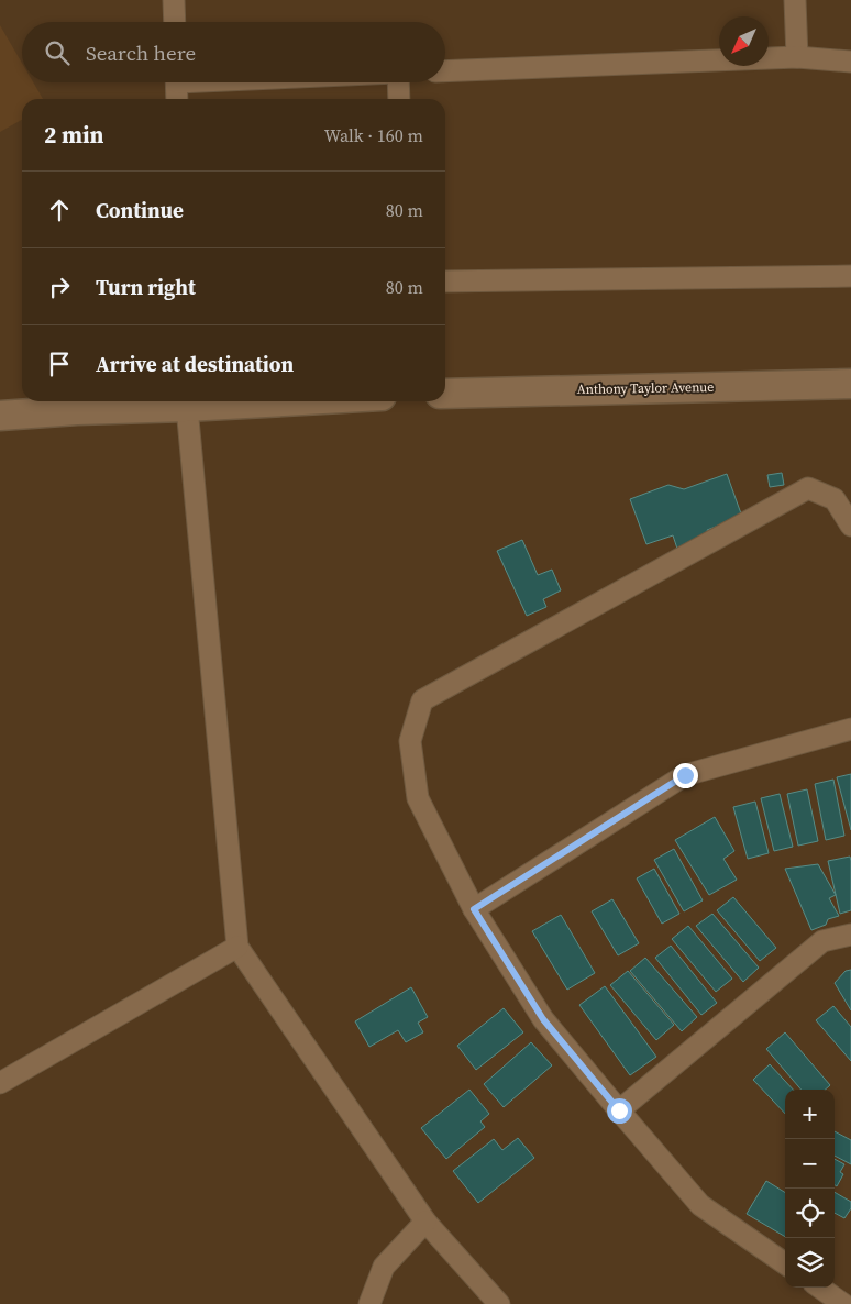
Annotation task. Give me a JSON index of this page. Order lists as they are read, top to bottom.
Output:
{
  "streets": {
    "main road": ["Anthony Taylor Avenue"]
  },
  "north": "bottom left",
  "page": {
    "search": "Search here",
    "heading": ["2 min", "Walk · 160 m"],
    "list": [
      ["Continue", "80 m"],
      ["Turn right", "80 m"],
      "Arrive at destination"
    ],
    "map_buttons": ["+", "−"]
  }
}
